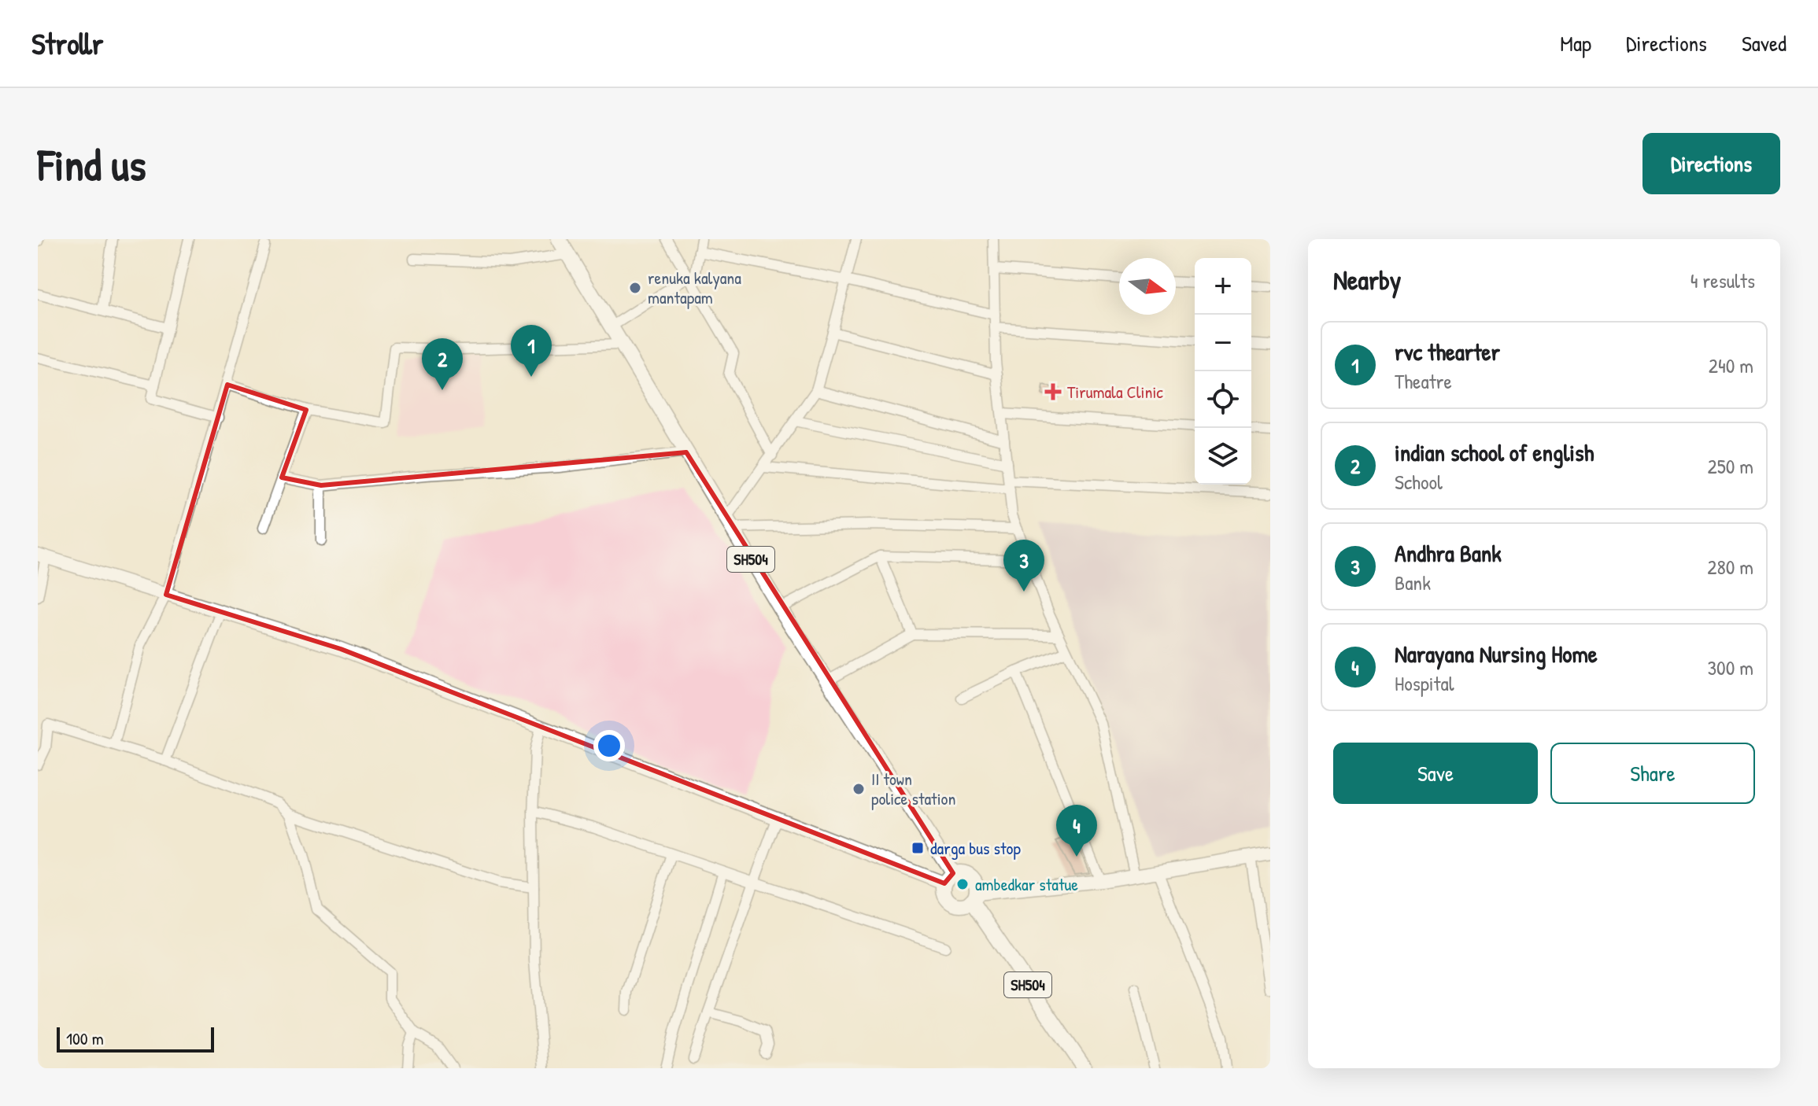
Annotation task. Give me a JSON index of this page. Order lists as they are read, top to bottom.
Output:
{
  "streets": {
    "main road": ["SH504"]
  },
  "places": {
    "other": ["renuka kalyana mantapam", "II town police station", "ambedkar statue"],
    "health": ["Tirumala Clinic"],
    "transit": ["darga bus stop"]
  },
  "scale_bar": "100 m",
  "north": "right",
  "page": {
    "header": "Strollr",
    "nav": ["Map", "Directions", "Saved"],
    "buttons": [
      "Directions",
      ["Save", "Share"]
    ],
    "title": "Find us",
    "heading": ["Nearby", "4 results"],
    "map_buttons": ["+", "−"],
    "list": [
      {
        "mark": "1",
        "name": "rvc thearter",
        "note": "Theatre",
        "value": "240 m"
      },
      {
        "mark": "2",
        "name": "indian school of english",
        "note": "School",
        "value": "250 m"
      },
      {
        "mark": "3",
        "name": "Andhra Bank",
        "note": "Bank",
        "value": "280 m"
      },
      {
        "mark": "4",
        "name": "Narayana Nursing Home",
        "note": "Hospital",
        "value": "300 m"
      }
    ],
    "pins": [
      "1",
      "2",
      "3",
      "4"
    ],
    "scale": "100 m"
  }
}
